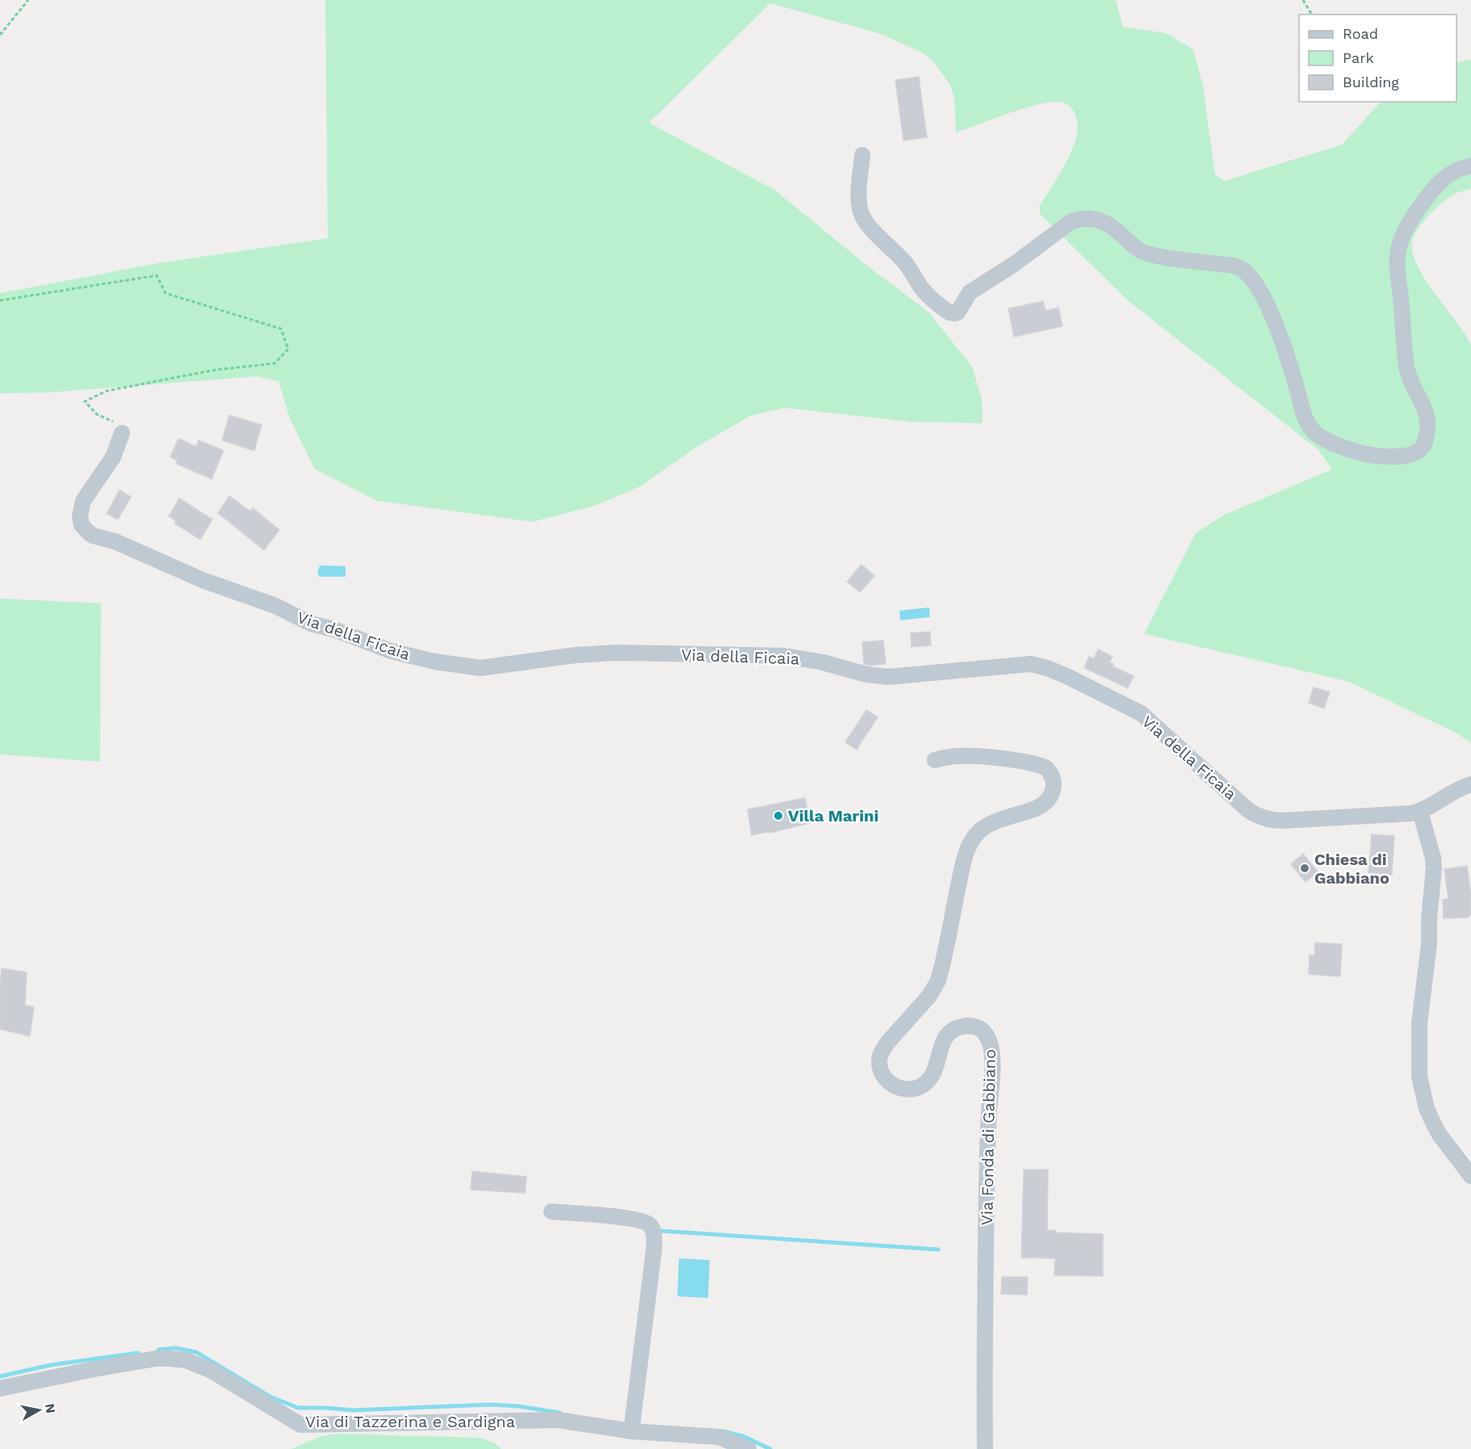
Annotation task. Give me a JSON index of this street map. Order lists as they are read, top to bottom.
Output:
{
  "streets": {
    "street": ["Via della Ficaia", "Via Fonda di Gabbiano", "Via di Tazzerina e Sardigna"]
  },
  "places": ["Villa Marini", "Chiesa di Gabbiano"],
  "legend": ["Road", "Park", "Building"],
  "north": "right"
}
